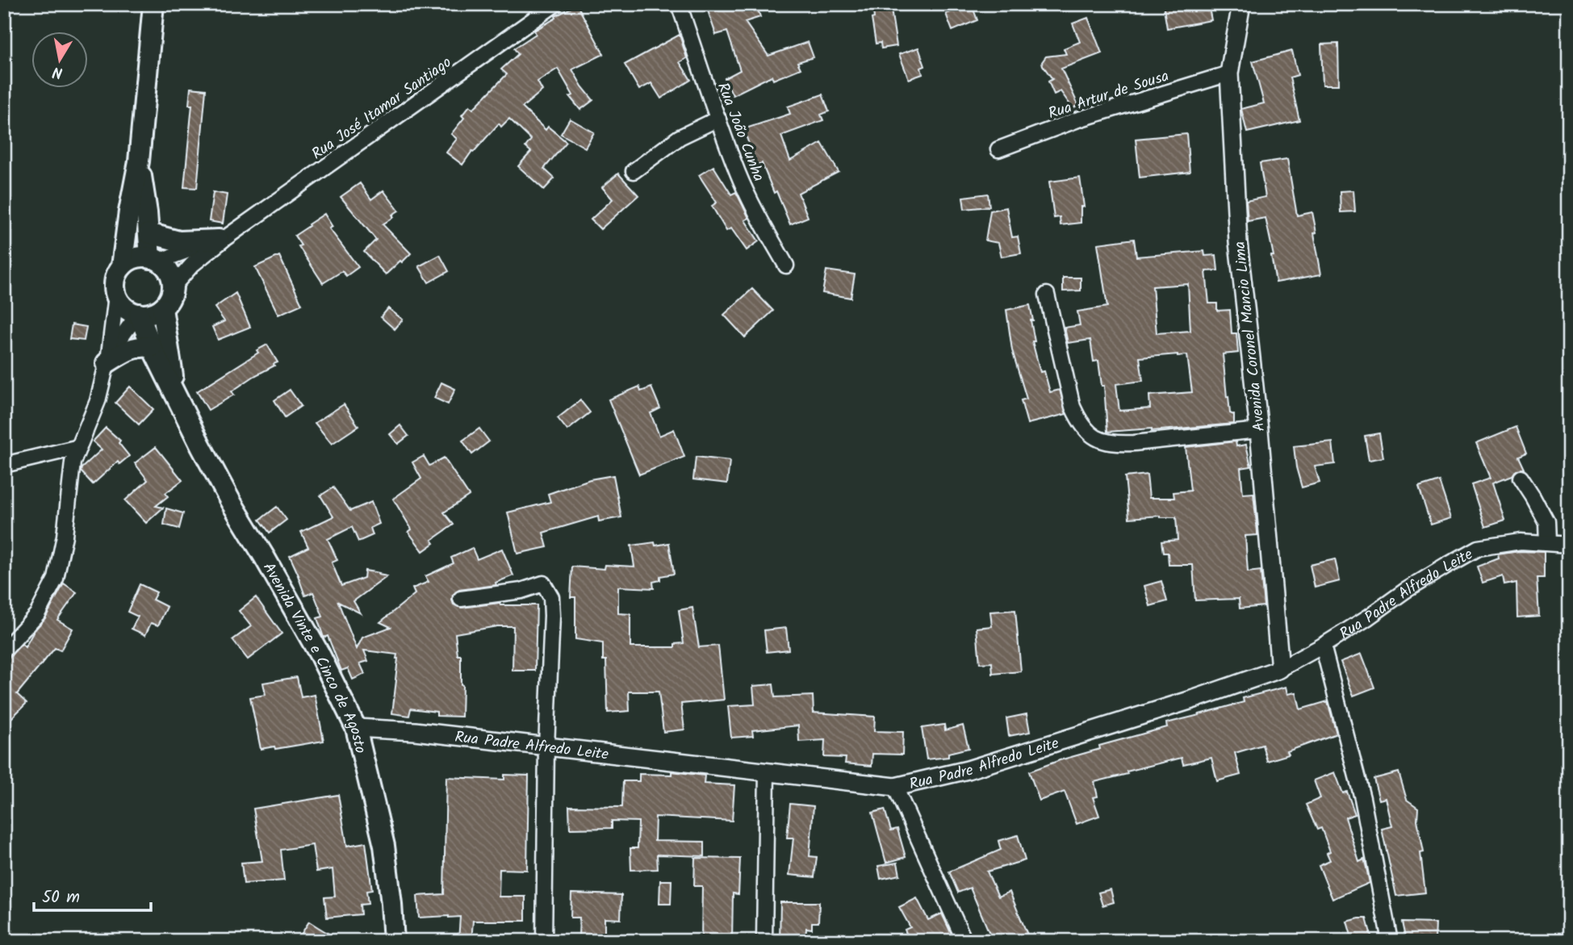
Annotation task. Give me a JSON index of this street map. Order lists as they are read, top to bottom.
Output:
{
  "streets": {
    "main road": ["Avenida Vinte e Cinco de Agosto"],
    "street": [
      "Rua Artur de Sousa",
      "Rua José Itamar Santiago",
      "Rua João Cunha",
      "Avenida Coronel Mancio Lima",
      "Rua Padre Alfredo Leite"
    ]
  },
  "crossings": [
    ["Rua Artur de Sousa", "Avenida Coronel Mancio Lima"],
    ["Rua José Itamar Santiago", "Avenida Vinte e Cinco de Agosto"],
    ["Avenida Coronel Mancio Lima", "Rua Padre Alfredo Leite"],
    ["Rua Padre Alfredo Leite", "Avenida Vinte e Cinco de Agosto"]
  ],
  "scale_bar": "50 m",
  "north": "bottom"
}
